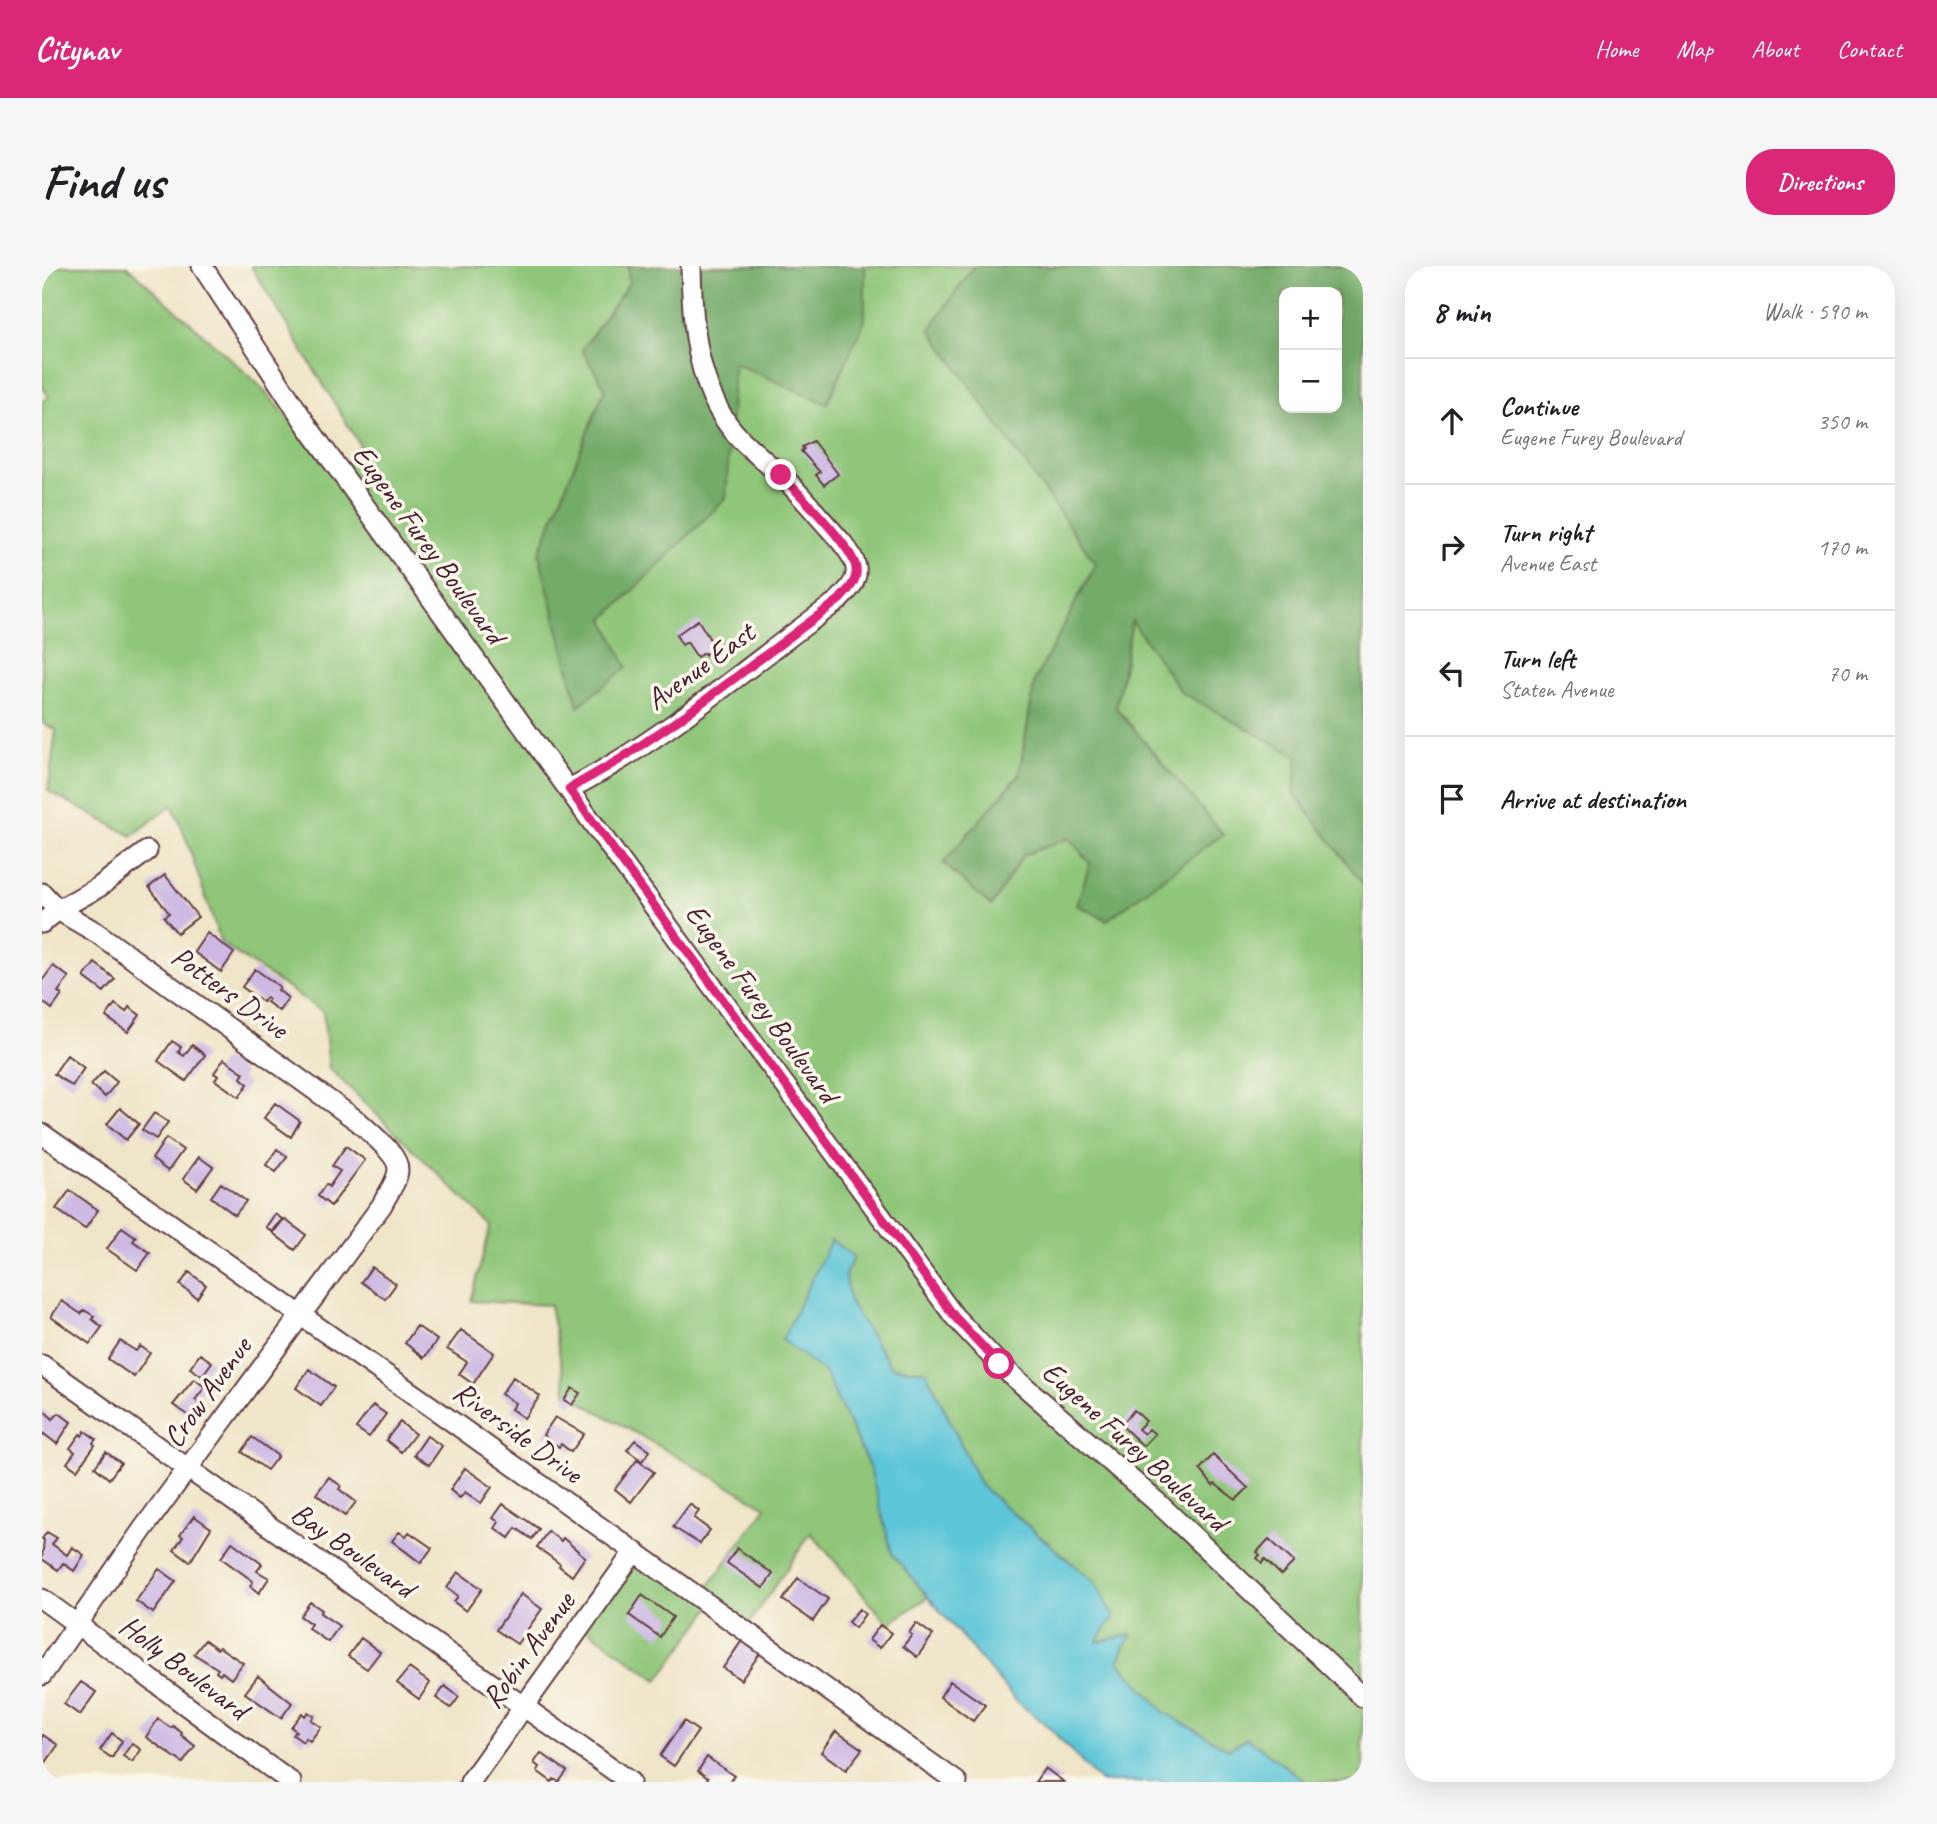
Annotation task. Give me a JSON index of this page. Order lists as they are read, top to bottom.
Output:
{
  "streets": {
    "street": [
      "Eugene Furey Boulevard",
      "Avenue East",
      "Potters Drive",
      "Crow Avenue",
      "Riverside Drive",
      "Bay Boulevard",
      "Robin Avenue",
      "Holly Boulevard"
    ]
  },
  "crossings": [
    ["Eugene Furey Boulevard", "Avenue East"],
    ["Potters Drive", "Crow Avenue"],
    ["Crow Avenue", "Riverside Drive"],
    ["Crow Avenue", "Bay Boulevard"],
    ["Crow Avenue", "Holly Boulevard"],
    ["Riverside Drive", "Robin Avenue"],
    ["Bay Boulevard", "Robin Avenue"]
  ],
  "page": {
    "header": "Citynav",
    "nav": [
      "Home",
      "Map",
      "About",
      "Contact"
    ],
    "buttons": "Directions",
    "title": "Find us",
    "heading": ["8 min", "Walk · 590 m"],
    "map_buttons": ["+", "−"],
    "list": [
      ["Continue", "Eugene Furey Boulevard", "350 m"],
      ["Turn right", "Avenue East", "170 m"],
      ["Turn left", "Staten Avenue", "70 m"],
      "Arrive at destination"
    ]
  }
}
